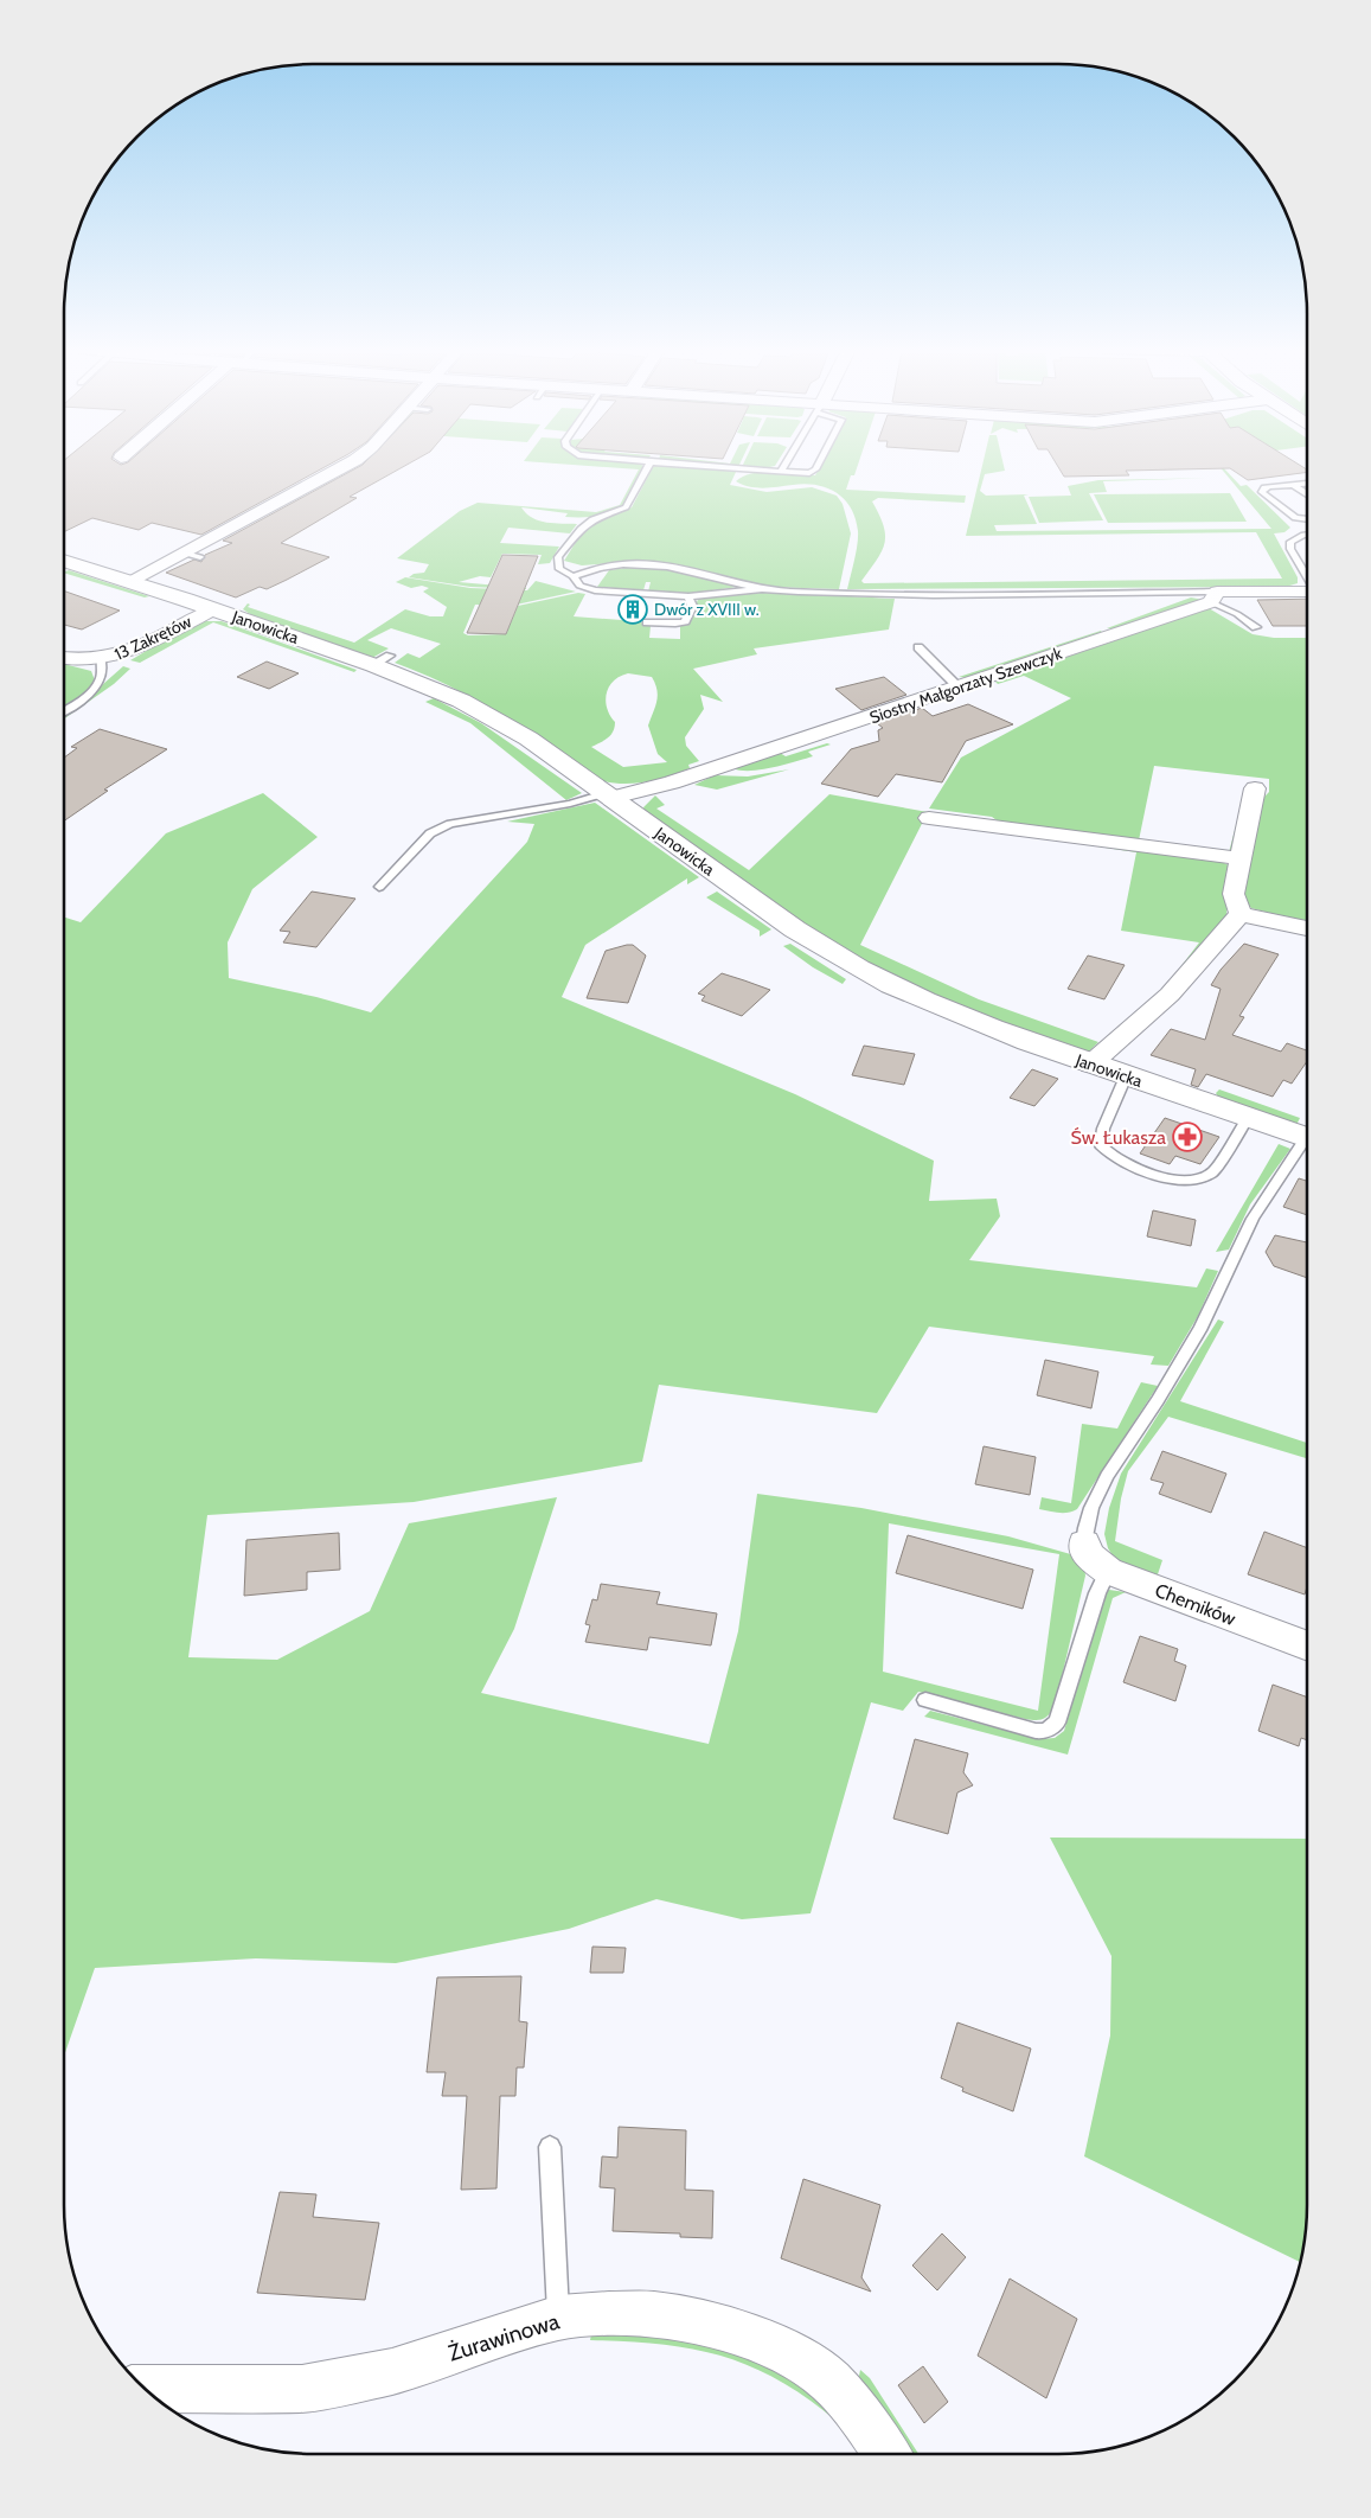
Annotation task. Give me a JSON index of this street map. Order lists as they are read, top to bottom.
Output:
{
  "streets": {
    "street": [
      "Janowicka",
      "13 Zakrętów",
      "Siostry Małgorzaty Szewczyk",
      "Chemików",
      "Żurawinowa"
    ]
  },
  "crossings": [
    ["Janowicka", "13 Zakrętów"],
    ["Janowicka", "Siostry Małgorzaty Szewczyk"]
  ],
  "places": {
    "building": ["Dwór z XVIII w."],
    "pharmacy": ["Św. Łukasza"]
  }
}
